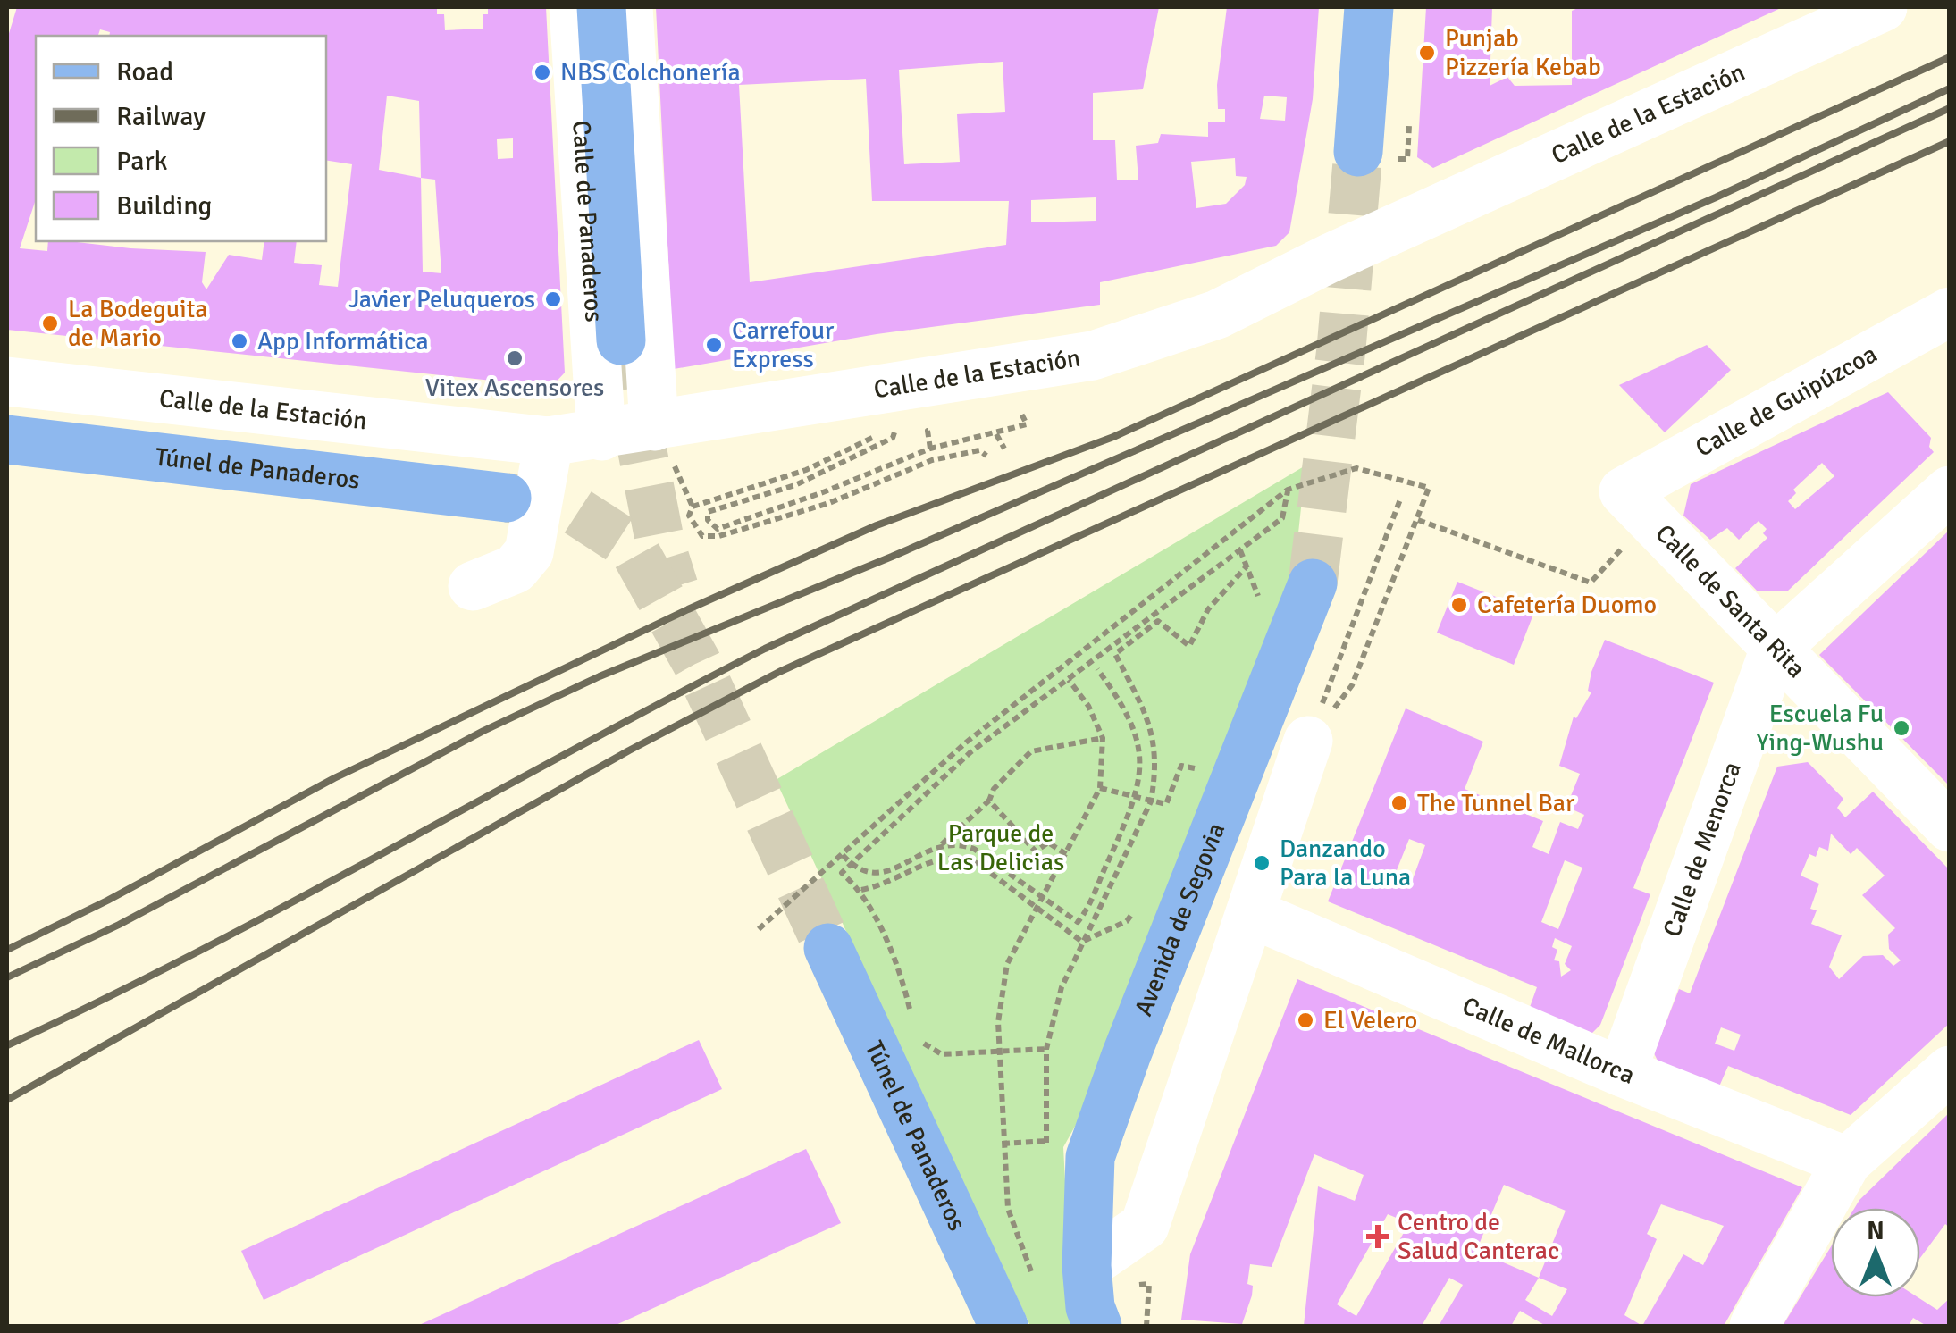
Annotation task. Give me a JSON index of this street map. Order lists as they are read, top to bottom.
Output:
{
  "streets": {
    "main road": ["Túnel de Panaderos", "Avenida de Segovia"],
    "street": [
      "Calle de la Estación",
      "Calle de Panaderos",
      "Calle de Guipúzcoa",
      "Calle de Santa Rita",
      "Calle de Menorca",
      "Calle de Mallorca"
    ]
  },
  "crossings": [
    ["Calle de la Estación", "Calle de Panaderos"],
    ["Calle de Guipúzcoa", "Calle de Santa Rita"],
    ["Calle de Santa Rita", "Calle de Menorca"],
    ["Calle de Menorca", "Calle de Mallorca"]
  ],
  "parks": ["Parque de Las Delicias"],
  "places": {
    "other": [
      "Punjab Pizzería Kebab",
      "NBS Colchonería",
      "Javier Peluqueros",
      "La Bodeguita de Mario",
      "App Informática",
      "Carrefour Express",
      "Vitex Ascensores",
      "Cafetería Duomo",
      "Escuela Fu Ying-Wushu",
      "The Tunnel Bar",
      "Danzando Para la Luna",
      "El Velero"
    ],
    "health": ["Centro de Salud Canterac"]
  },
  "legend": [
    "Road",
    "Railway",
    "Park",
    "Building"
  ],
  "north": "top"
}
